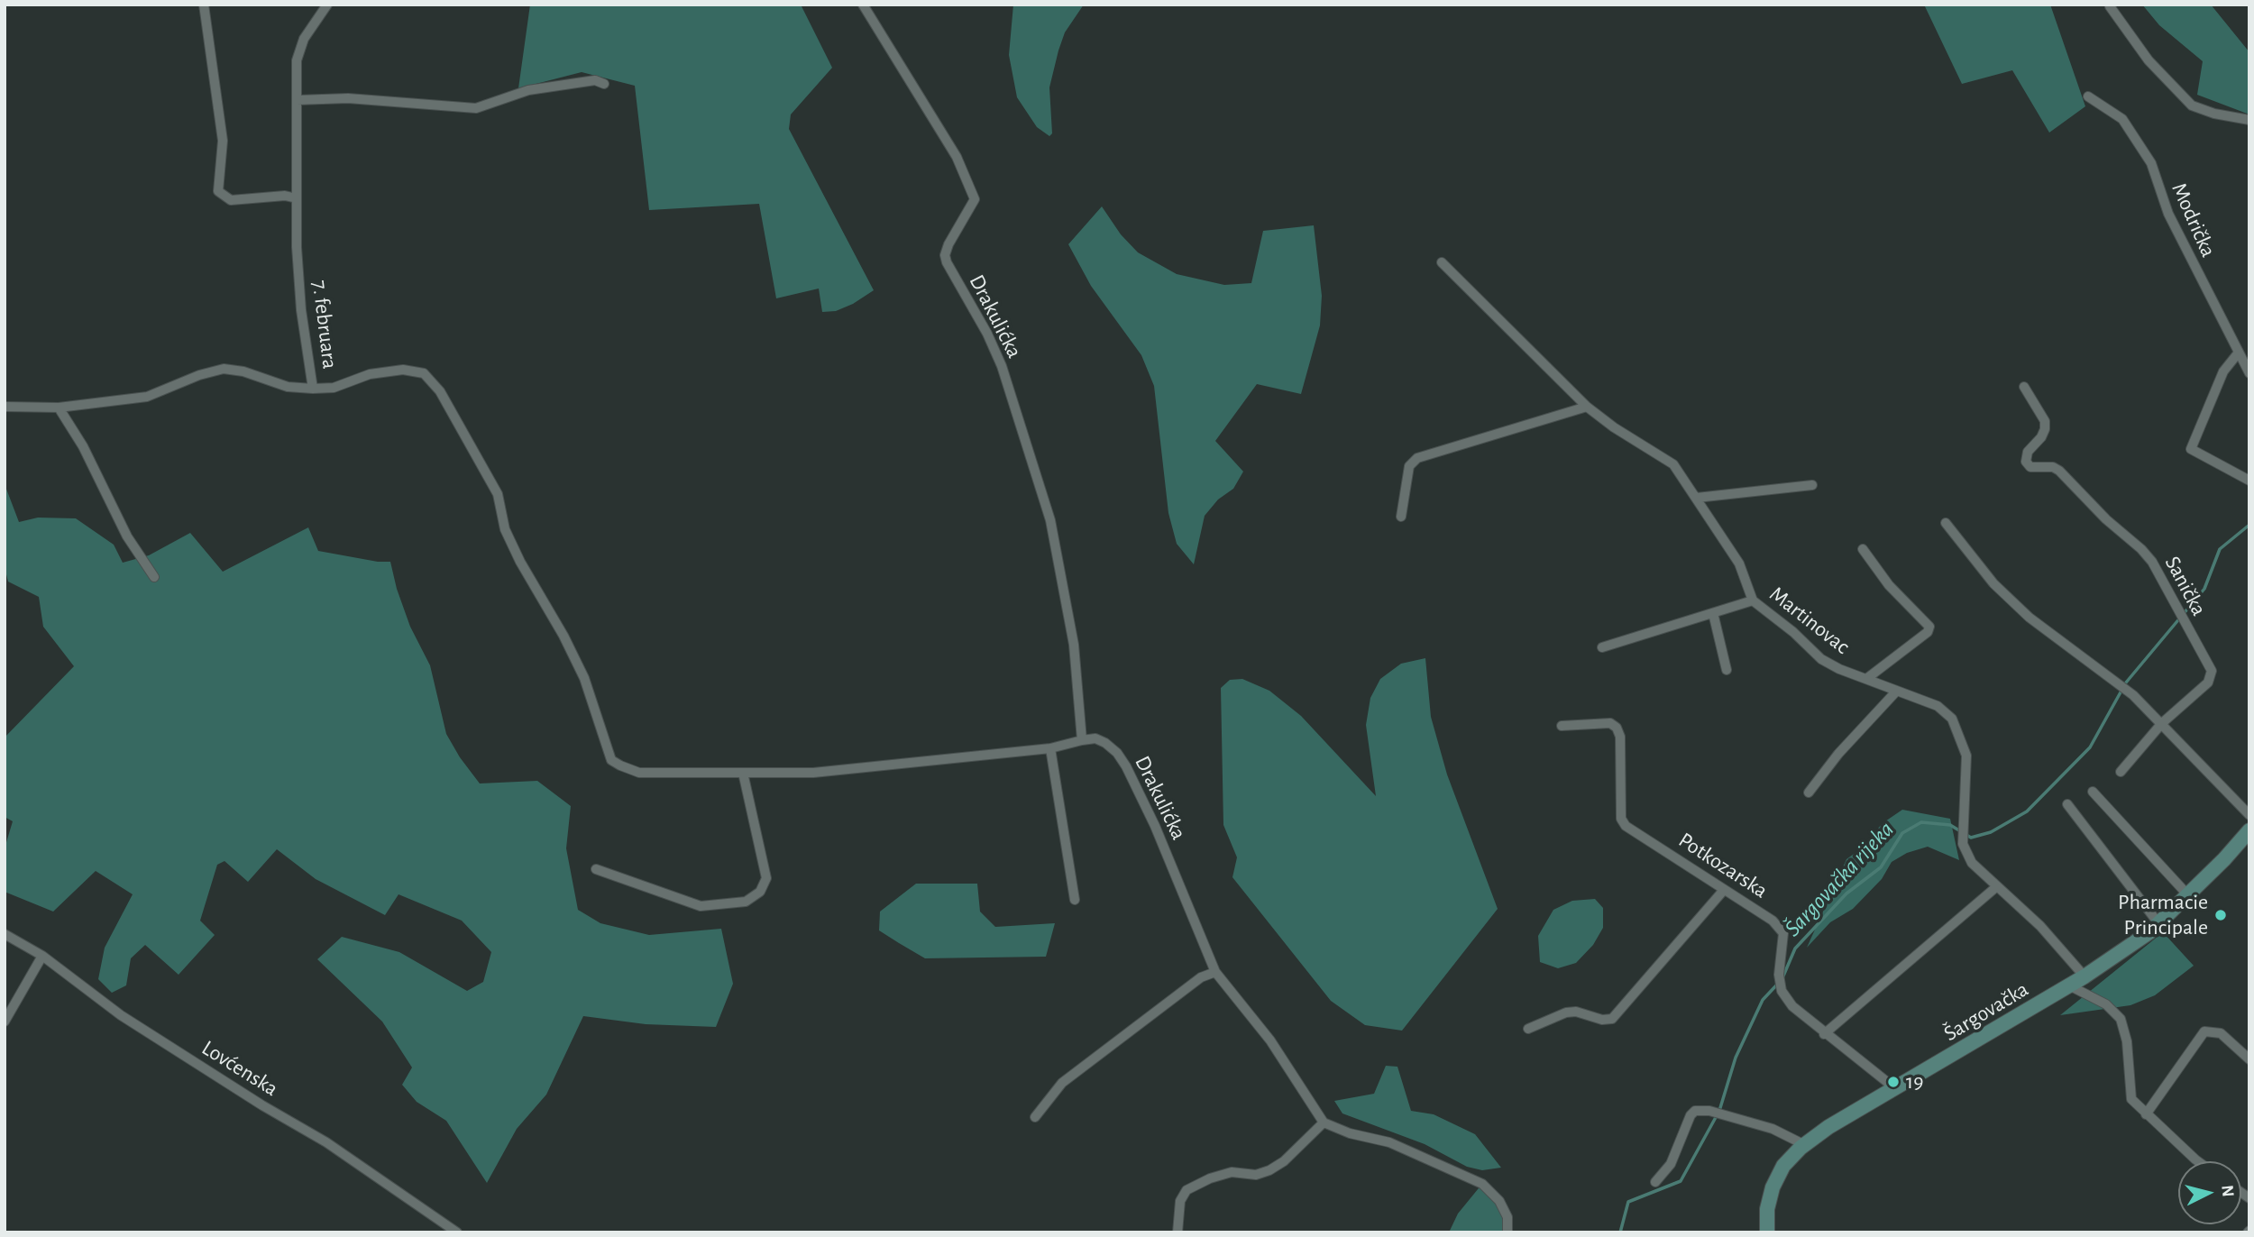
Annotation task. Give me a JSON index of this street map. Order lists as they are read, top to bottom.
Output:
{
  "streets": {
    "street": [
      "Modrička",
      "Drakulićka",
      "7. februara",
      "Sanička",
      "Martinovac",
      "Potkozarska",
      "Šargovačka",
      "Lovćenska"
    ]
  },
  "crossings": [
    ["Martinovac", "Šargovačka"],
    ["Potkozarska", "Šargovačka"]
  ],
  "water": ["Šargovačka rijeka"],
  "places": ["Pharmacie Principale", "19"],
  "north": "right"
}
